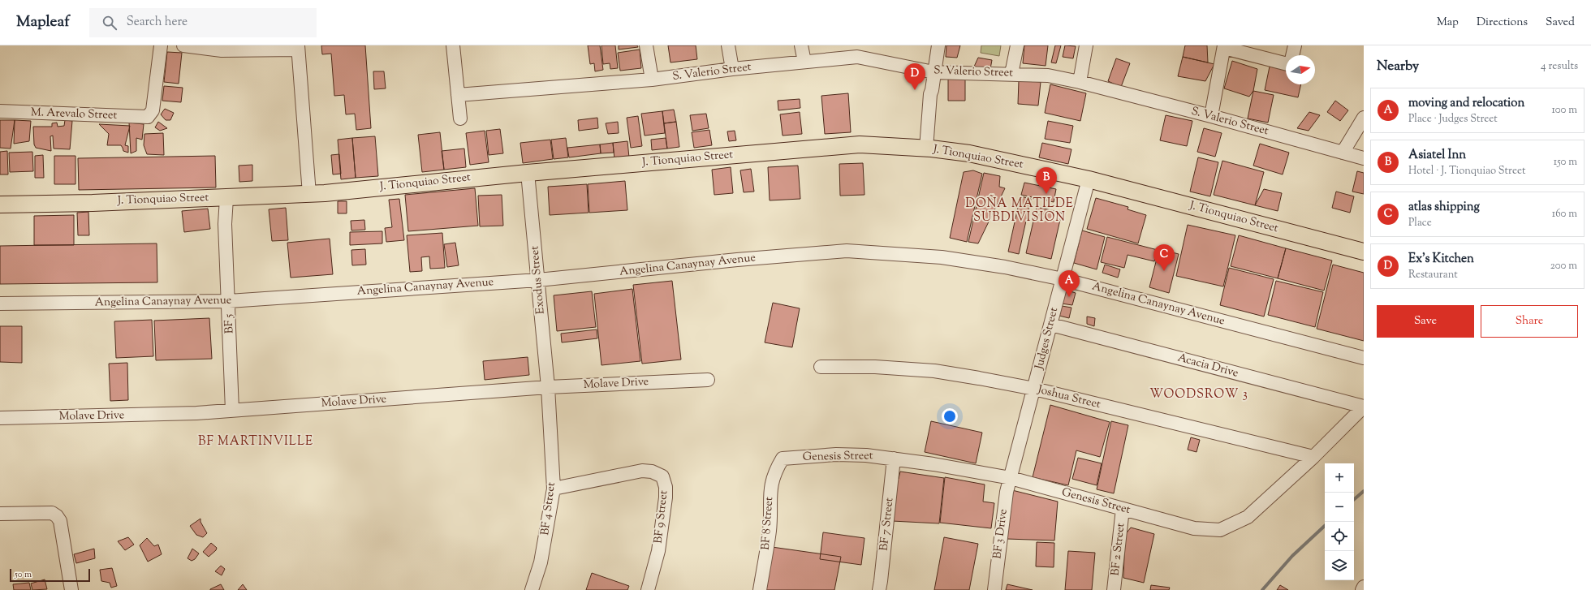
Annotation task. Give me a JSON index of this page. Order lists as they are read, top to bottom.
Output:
{
  "streets": {
    "main road": ["J. Tionquiao Street"],
    "street": [
      "S. Valerio Street",
      "M. Arevalo Street",
      "Angelina Canaynay Avenue",
      "Exodus Street",
      "BF 5",
      "Judges Street",
      "Acacia Drive",
      "Molave Drive",
      "Joshua Street",
      "Genesis Street",
      "BF 4 Street",
      "BF 9 Street",
      "BF 8 Street",
      "BF 7 Street",
      "BF 3 Drive",
      "BF 2 Street"
    ]
  },
  "crossings": [
    ["J. Tionquiao Street", "Exodus Street"],
    ["J. Tionquiao Street", "BF 5"],
    ["J. Tionquiao Street", "Judges Street"],
    ["Angelina Canaynay Avenue", "Exodus Street"],
    ["Angelina Canaynay Avenue", "BF 5"],
    ["Angelina Canaynay Avenue", "Judges Street"],
    ["Exodus Street", "Molave Drive"],
    ["Exodus Street", "BF 4 Street"],
    ["BF 5", "Molave Drive"],
    ["Judges Street", "Acacia Drive"],
    ["Judges Street", "Joshua Street"],
    ["Judges Street", "Genesis Street"],
    ["Judges Street", "BF 3 Drive"],
    ["Acacia Drive", "Genesis Street"],
    ["Molave Drive", "BF 4 Street"],
    ["Joshua Street", "Genesis Street"],
    ["Genesis Street", "BF 8 Street"],
    ["Genesis Street", "BF 7 Street"],
    ["Genesis Street", "BF 3 Drive"],
    ["Genesis Street", "BF 2 Street"],
    ["BF 4 Street", "BF 9 Street"]
  ],
  "districts": ["DOÑA MATILDE SUBDIVISION", "WOODSROW 3", "BF MARTINVILLE"],
  "scale_bar": "50 m",
  "north": "right",
  "page": {
    "header": "Mapleaf",
    "search": "Search here",
    "nav": ["Map", "Directions", "Saved"],
    "heading": ["Nearby", "4 results"],
    "pins": [
      "D",
      "B",
      "C",
      "A"
    ],
    "list": [
      {
        "mark": "A",
        "name": "moving and relocation",
        "note": "Place · Judges Street",
        "value": "100 m"
      },
      {
        "mark": "B",
        "name": "Asiatel Inn",
        "note": "Hotel · J. Tionquiao Street",
        "value": "150 m"
      },
      {
        "mark": "C",
        "name": "atlas shipping",
        "note": "Place",
        "value": "160 m"
      },
      {
        "mark": "D",
        "name": "Ex's Kitchen",
        "note": "Restaurant",
        "value": "200 m"
      }
    ],
    "buttons": ["Save", "Share"],
    "map_buttons": ["+", "−"],
    "scale": "50 m"
  }
}
